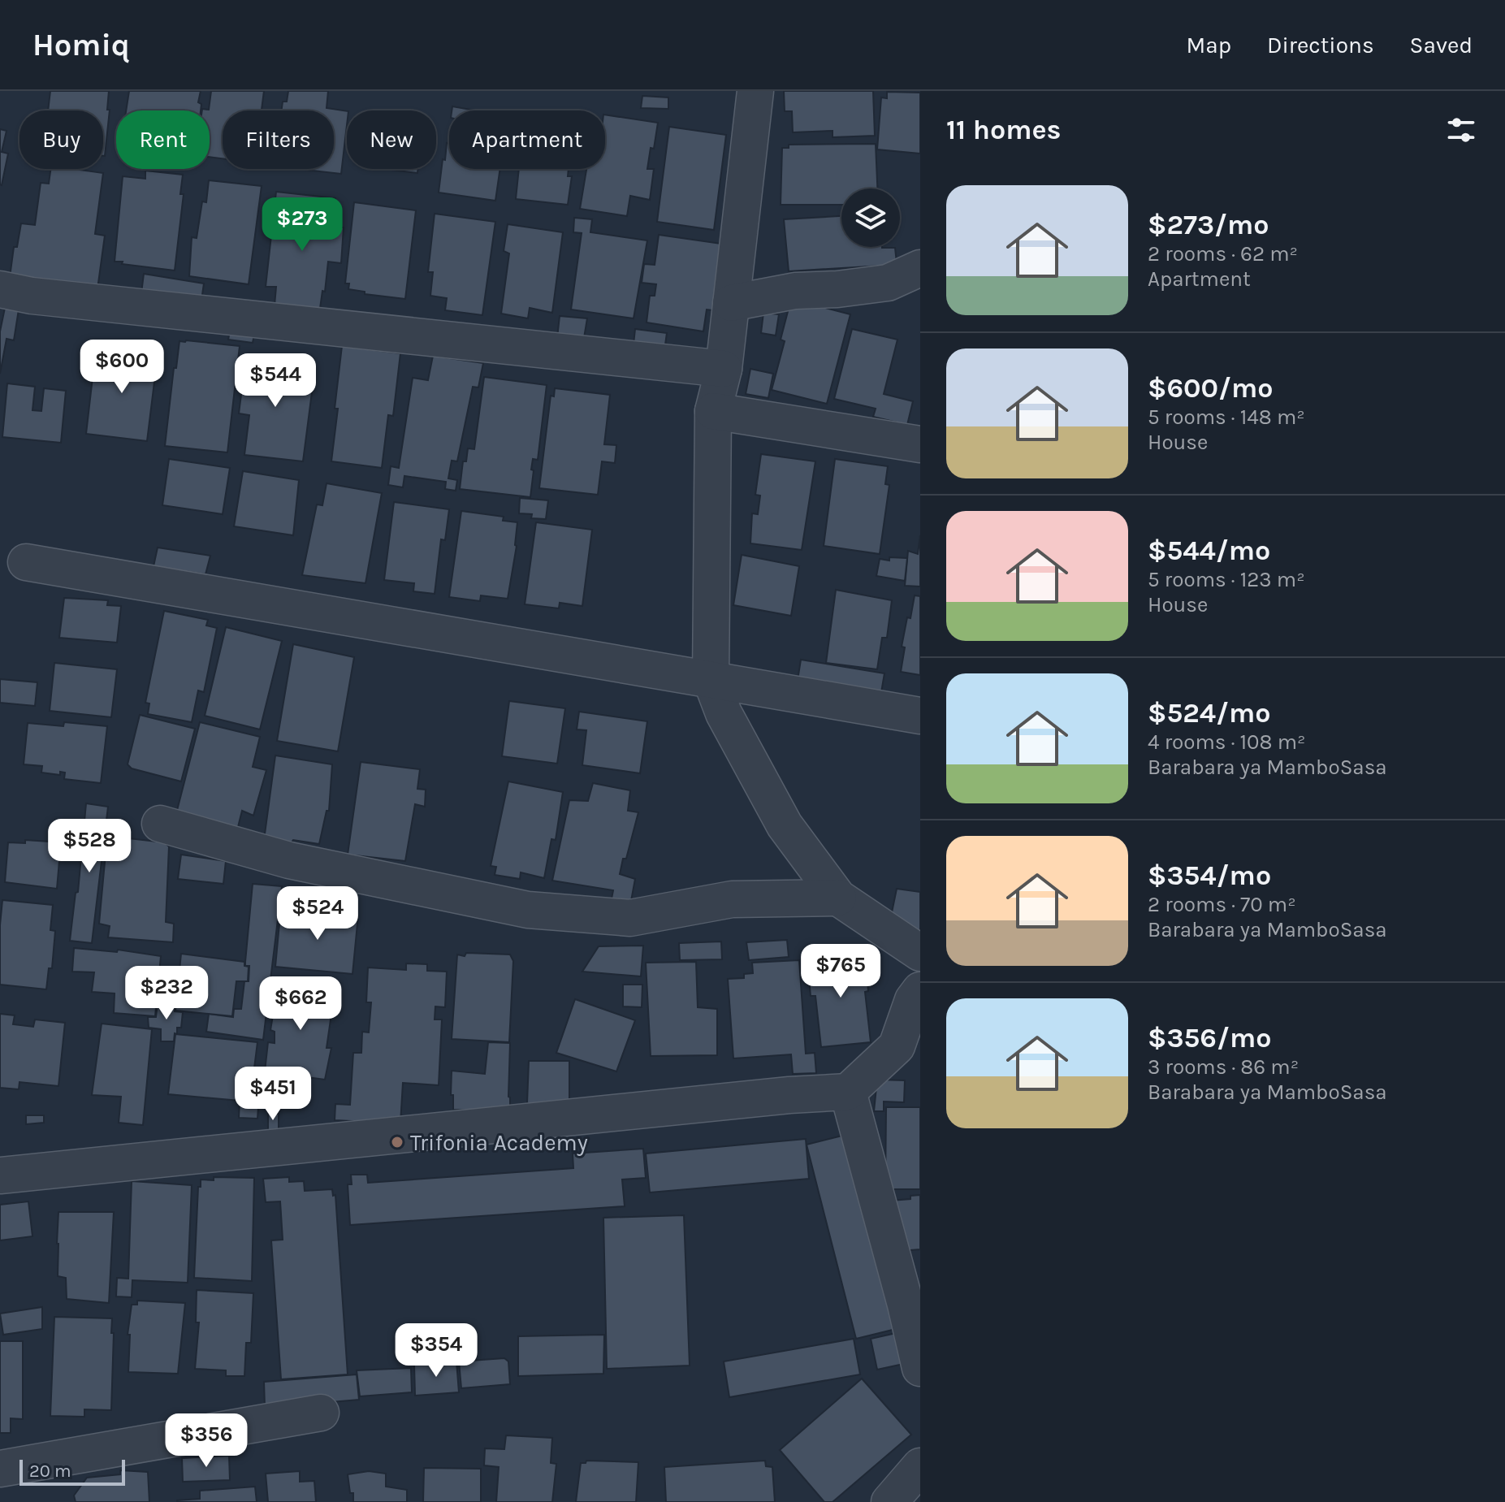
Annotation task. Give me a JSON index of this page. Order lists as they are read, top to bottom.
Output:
{
  "places": ["Trifonia Academy"],
  "scale_bar": "20 m",
  "page": {
    "header": "Homiq",
    "nav": ["Map", "Directions", "Saved"],
    "heading": "11 homes",
    "chip": [
      "Buy",
      "Rent",
      "Filters",
      "New",
      "Apartment"
    ],
    "list": [
      {
        "name": "$273/mo",
        "note": "2 rooms · 62 m² · Apartment"
      },
      {
        "name": "$600/mo",
        "note": "5 rooms · 148 m² · House"
      },
      {
        "name": "$544/mo",
        "note": "5 rooms · 123 m² · House"
      },
      {
        "name": "$524/mo",
        "note": "4 rooms · 108 m² · Barabara ya MamboSasa"
      },
      {
        "name": "$354/mo",
        "note": "2 rooms · 70 m² · Barabara ya MamboSasa"
      },
      {
        "name": "$356/mo",
        "note": "3 rooms · 86 m² · Barabara ya MamboSasa"
      }
    ],
    "price": [
      "$273",
      "$600",
      "$544",
      "$528",
      "$524",
      "$765",
      "$232",
      "$662",
      "$451",
      "$354",
      "$356"
    ],
    "scale": "20 m"
  }
}
